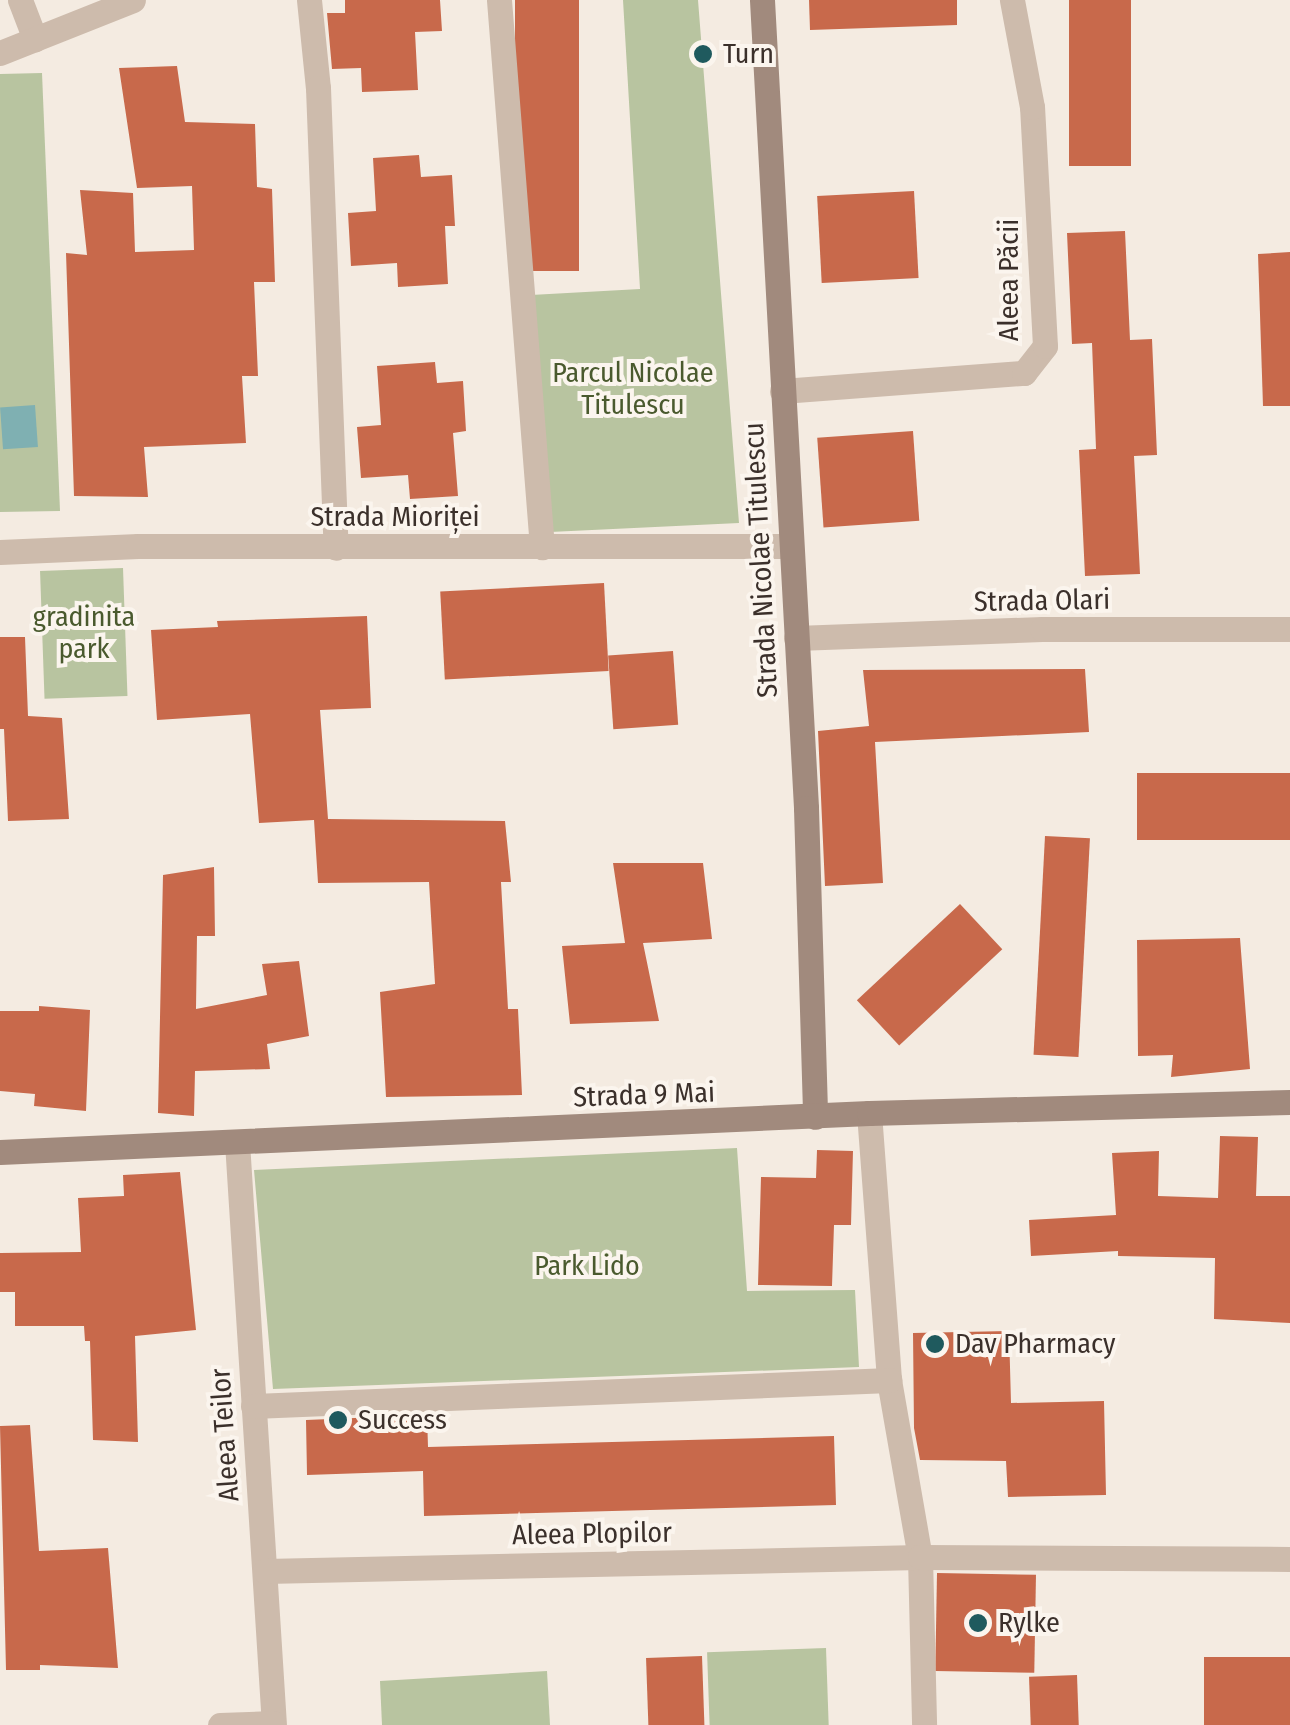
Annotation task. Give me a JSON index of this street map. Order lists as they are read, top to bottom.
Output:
{
  "streets": {
    "main road": ["Strada Nicolae Titulescu", "Strada 9 Mai"],
    "street": [
      "Aleea Păcii",
      "Strada Mioriței",
      "Strada Olari",
      "Aleea Teilor",
      "Aleea Plopilor"
    ]
  },
  "crossings": [
    ["Aleea Păcii", "Strada Nicolae Titulescu"],
    ["Strada Mioriței", "Strada Nicolae Titulescu"],
    ["Strada Nicolae Titulescu", "Strada Olari"],
    ["Strada Nicolae Titulescu", "Strada 9 Mai"],
    ["Strada 9 Mai", "Aleea Teilor"],
    ["Aleea Teilor", "Aleea Plopilor"]
  ],
  "parks": ["Parcul Nicolae Titulescu", "gradinita park", "Park Lido"],
  "places": [
    "Turn",
    "Dav Pharmacy",
    "Success",
    "Rylke"
  ]
}
